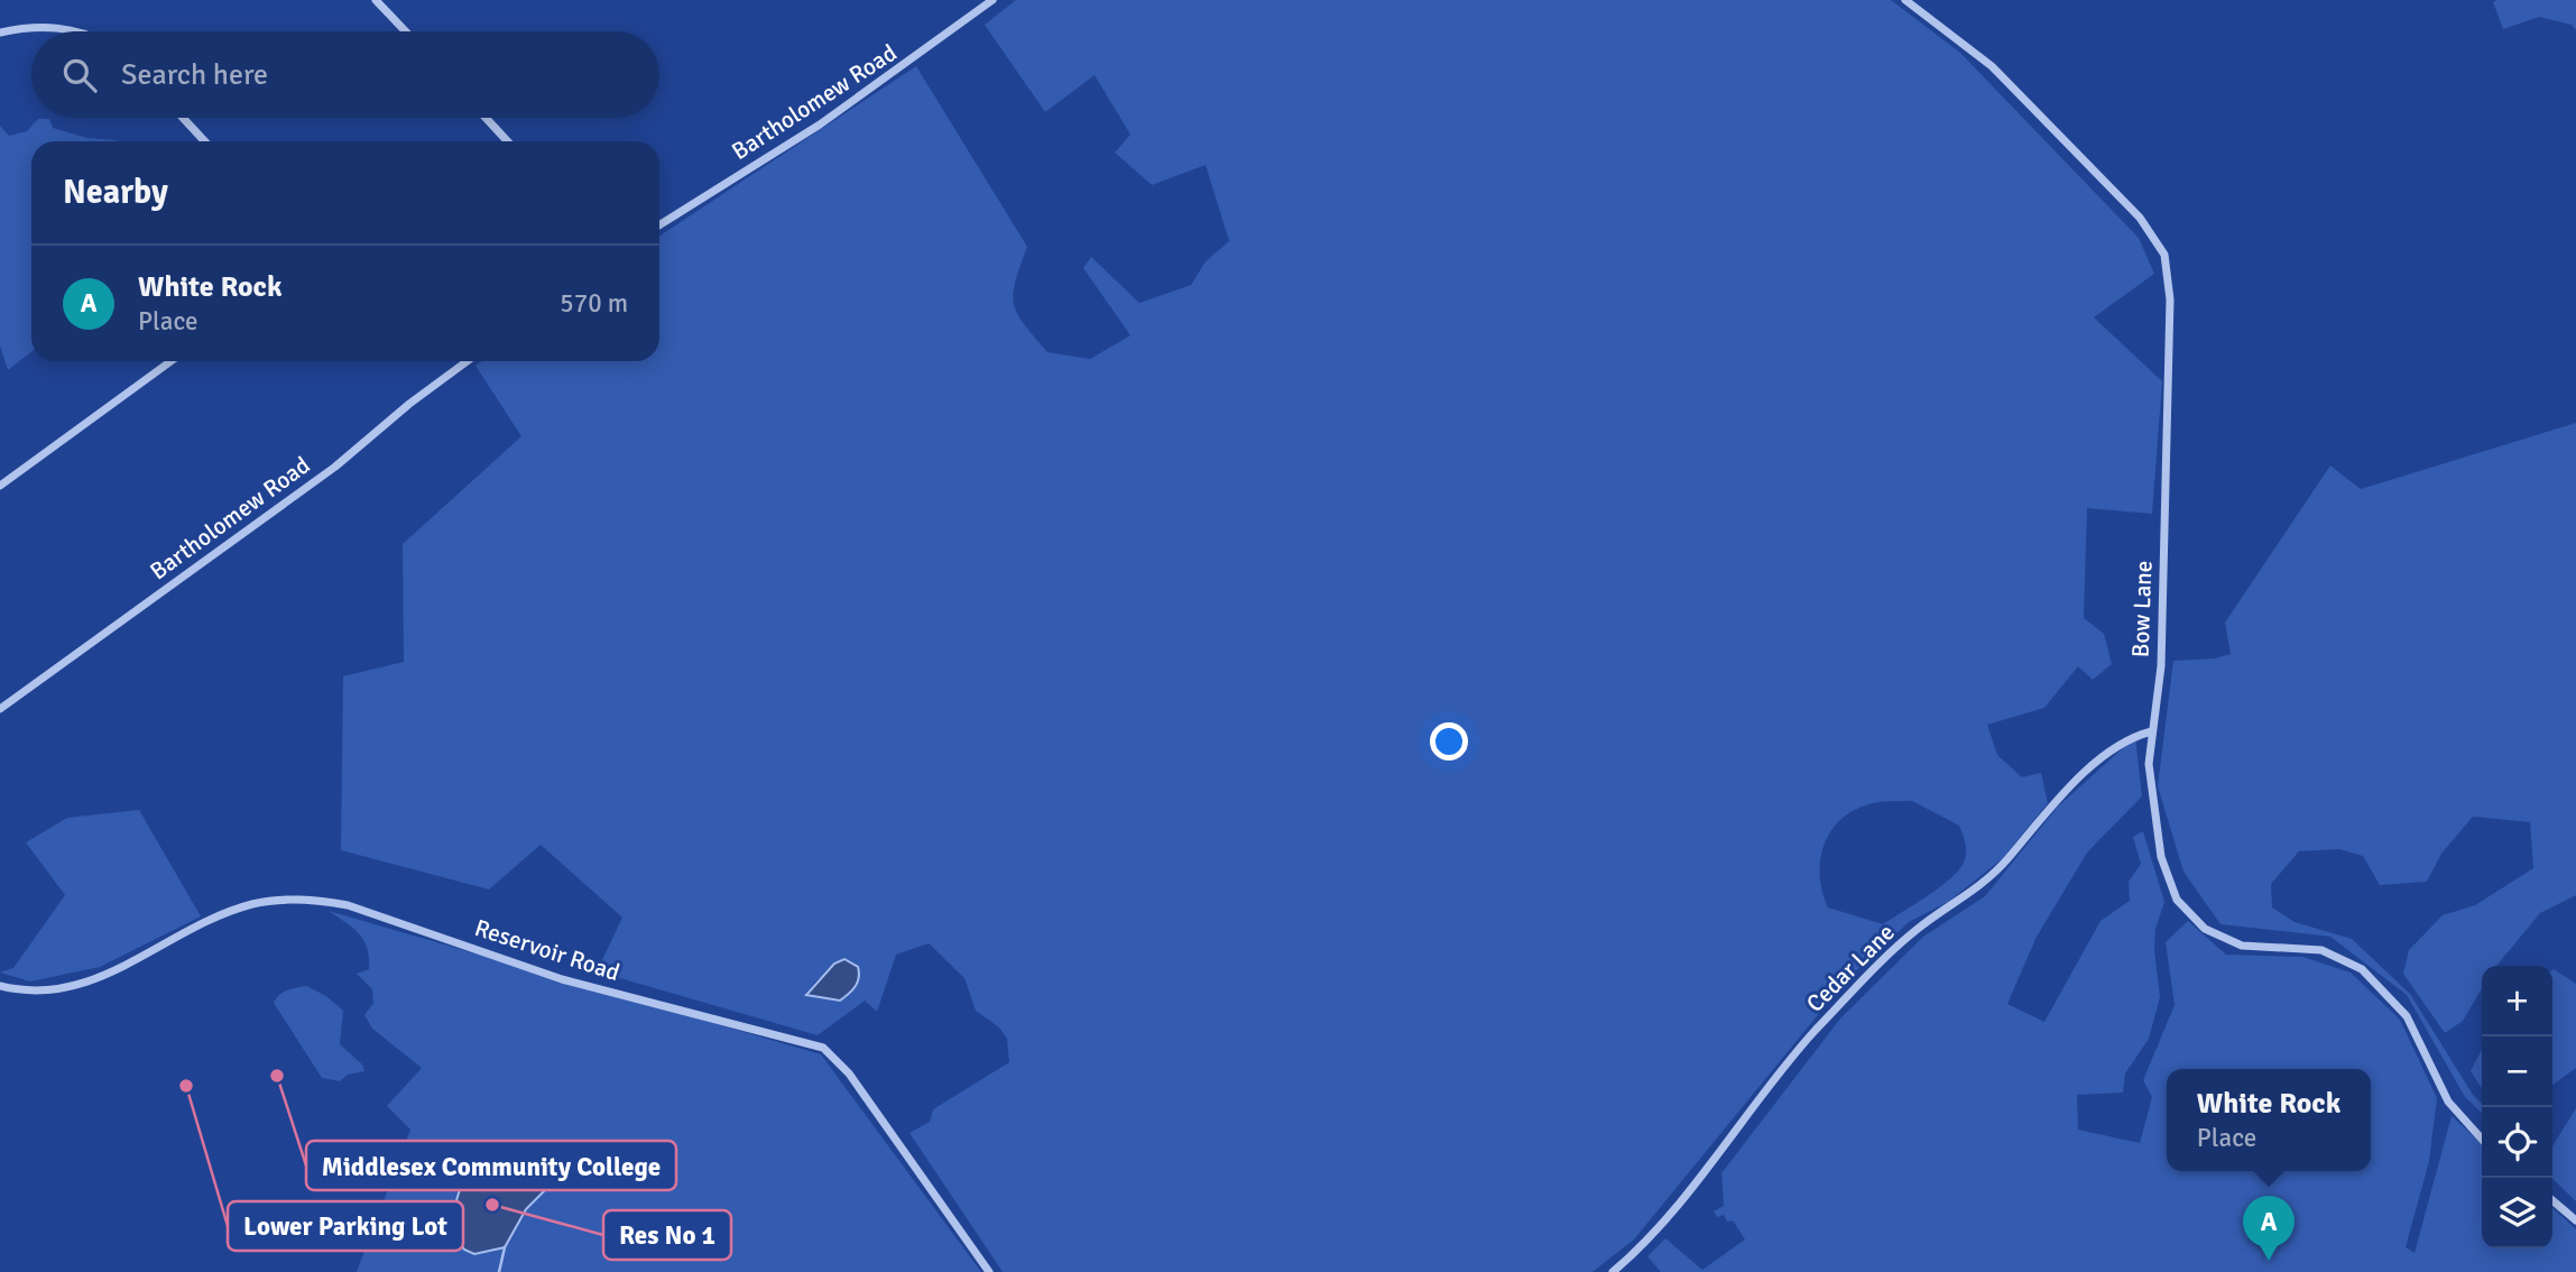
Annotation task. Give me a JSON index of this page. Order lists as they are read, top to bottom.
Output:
{
  "streets": {
    "street": [
      "Bartholomew Road",
      "Bow Lane",
      "Reservoir Road",
      "Cedar Lane"
    ]
  },
  "crossings": [
    ["Bow Lane", "Cedar Lane"]
  ],
  "places": ["Middlesex Community College", "Lower Parking Lot", "Res No 1"],
  "page": {
    "search": "Search here",
    "heading": "Nearby",
    "list": [
      {
        "mark": "A",
        "name": "White Rock",
        "note": "Place",
        "value": "570 m"
      }
    ],
    "map_buttons": ["+", "−"],
    "popup": ["White Rock", "Place"],
    "pins": "A"
  }
}
